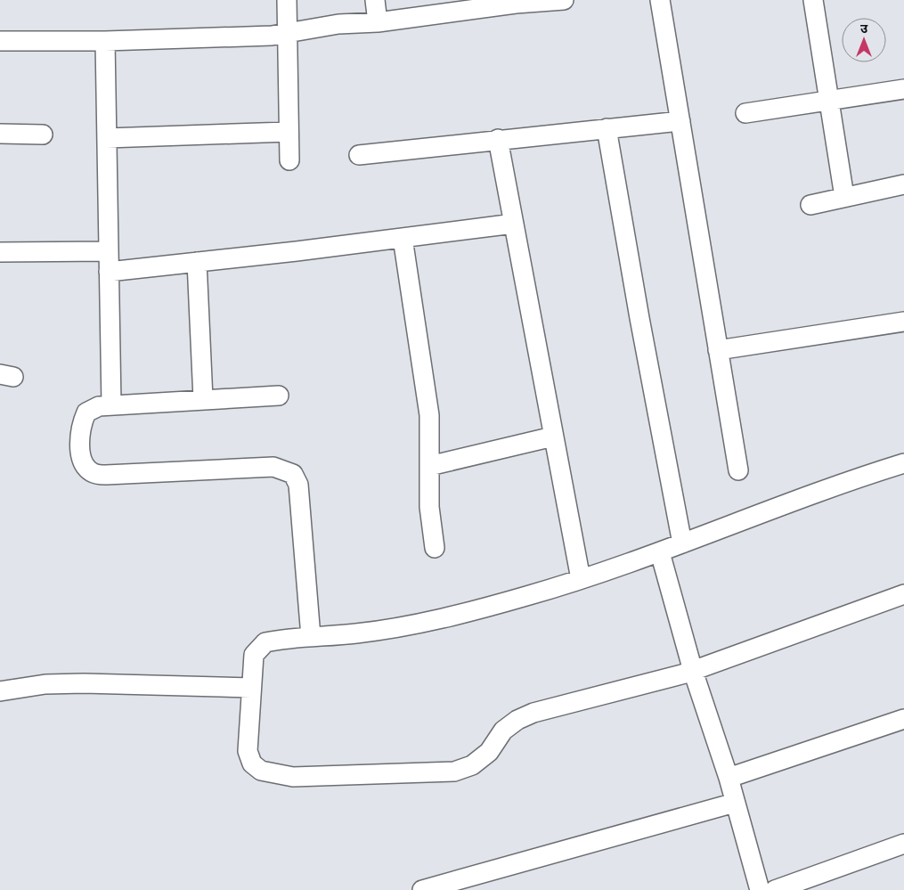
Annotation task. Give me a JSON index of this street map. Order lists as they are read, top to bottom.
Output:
{
  "north": "top"
}
